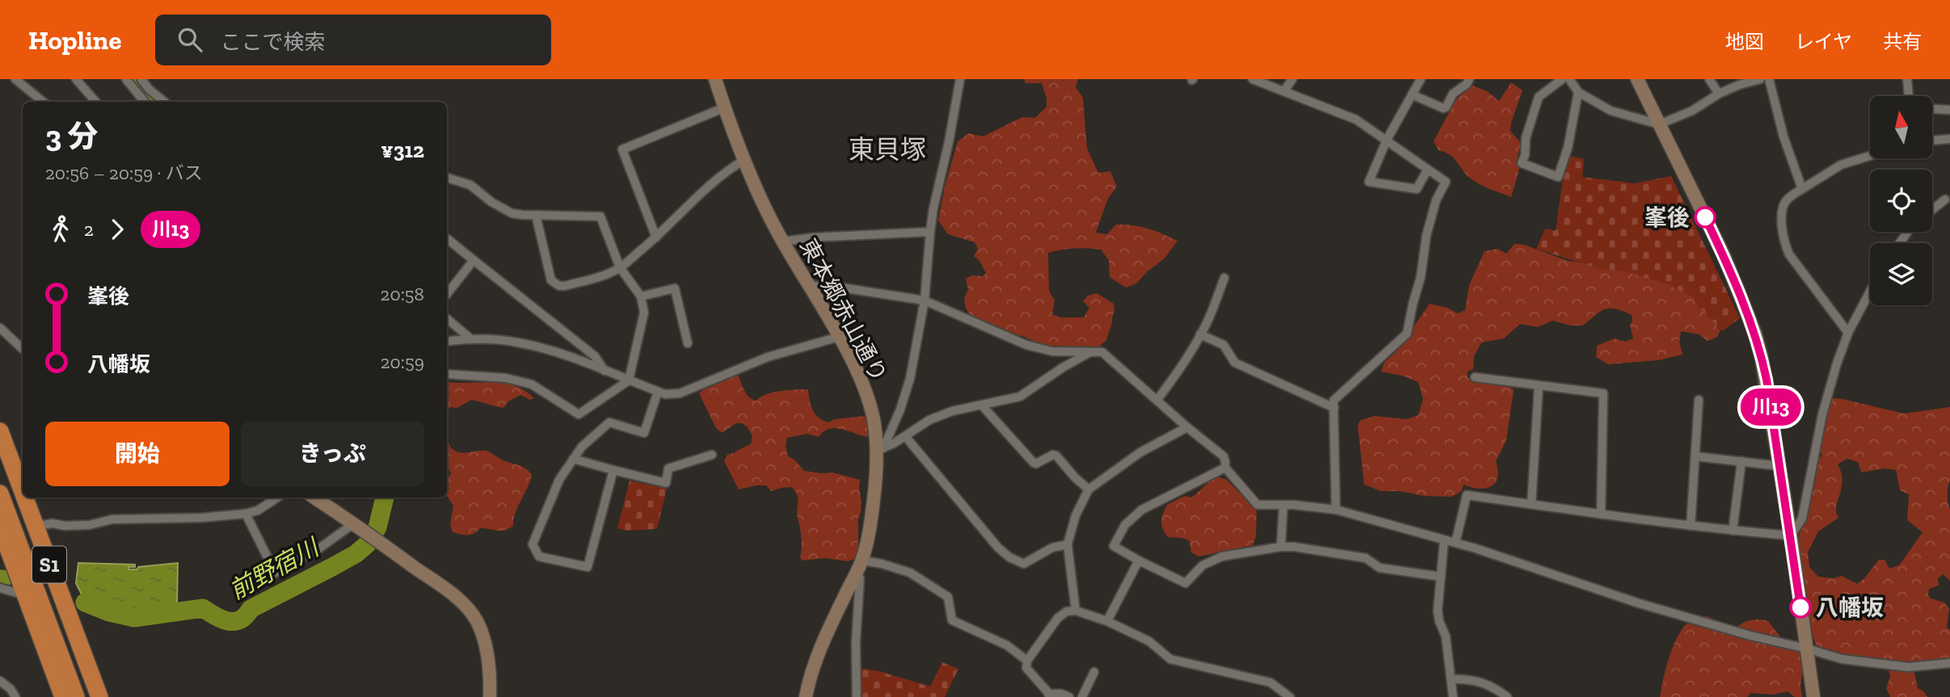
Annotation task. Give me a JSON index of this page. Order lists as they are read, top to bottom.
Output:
{
  "streets": {
    "highway": ["S1"],
    "street": ["東本郷赤山通り"]
  },
  "districts": ["東貝塚"],
  "water": ["前野宿川"],
  "places": ["峯後", "八幡坂"],
  "lines": ["bus line 川13"],
  "north": "top",
  "page": {
    "header": "Hopline",
    "search": "ここで検索",
    "nav": ["地図", "レイヤ", "共有"],
    "on_map": "川13",
    "heading": ["3 分", "20:56 – 20:59 · バス", "¥312"],
    "legs": ["2", "川13"],
    "list": [
      {
        "name": "峯後",
        "value": "20:58"
      },
      {
        "name": "八幡坂",
        "value": "20:59"
      }
    ],
    "buttons": ["開始", "きっぷ"]
  }
}
